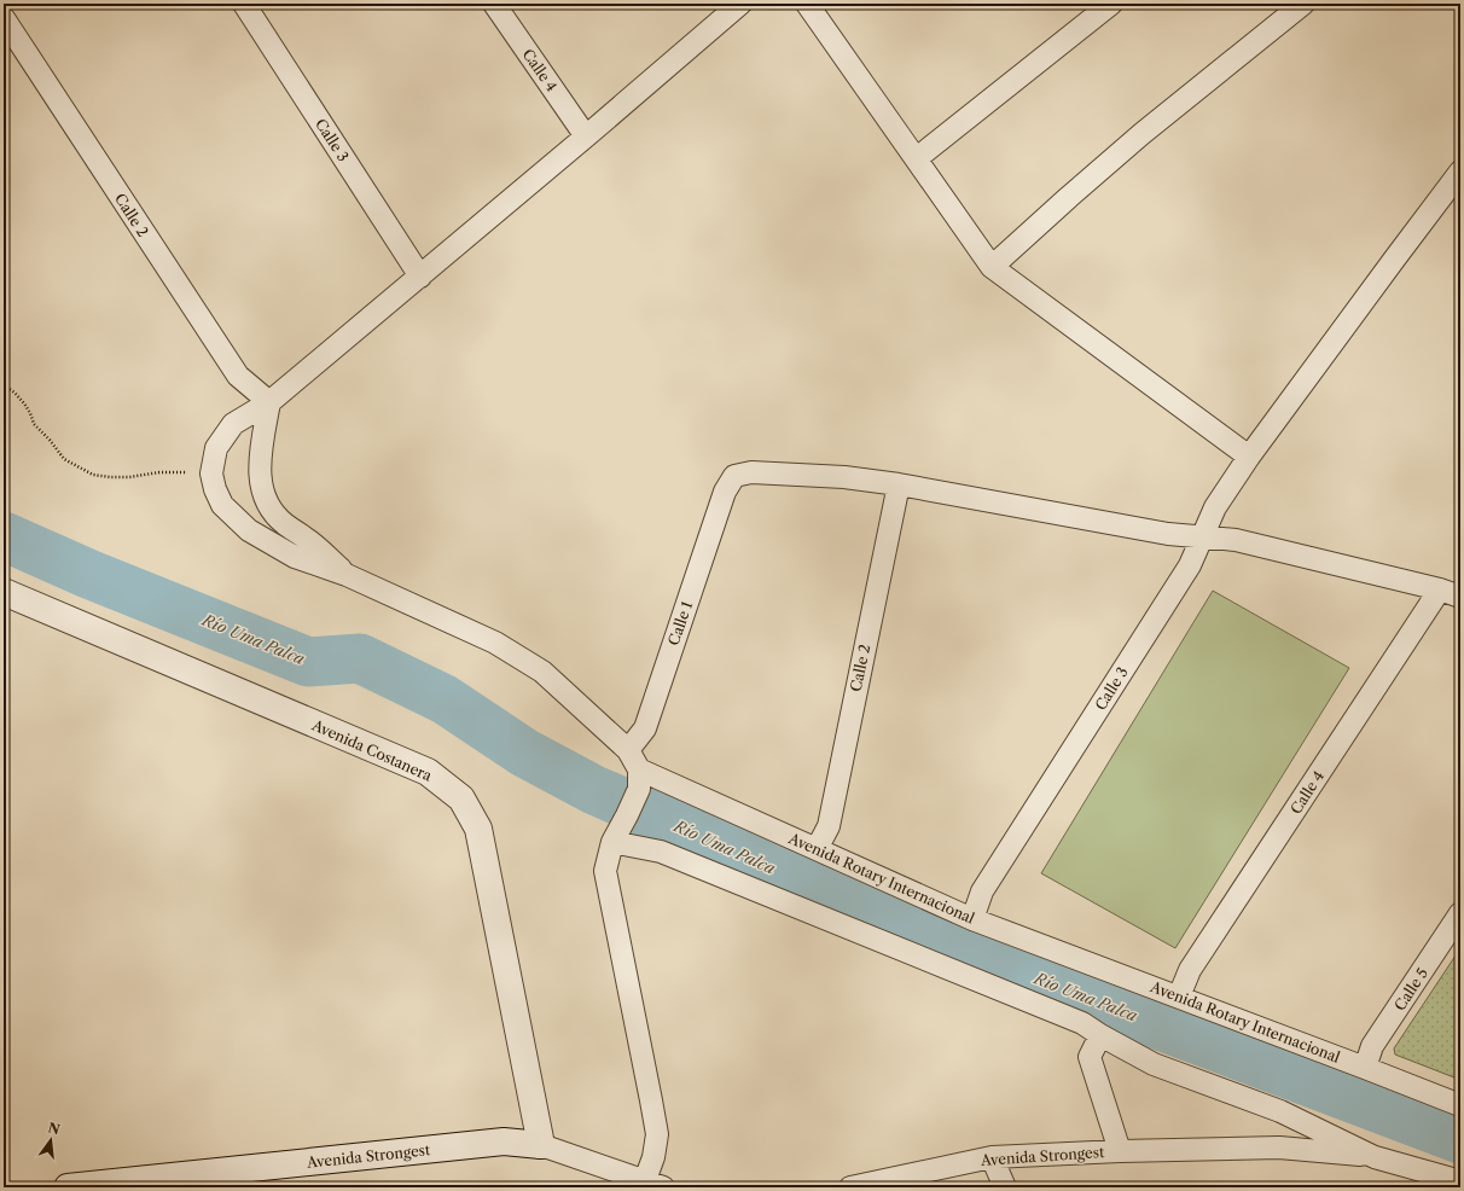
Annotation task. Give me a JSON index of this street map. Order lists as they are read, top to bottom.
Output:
{
  "streets": {
    "street": [
      "Calle 4",
      "Calle 3",
      "Calle 2",
      "Calle 1",
      "Avenida Costanera",
      "Avenida Rotary Internacional",
      "Calle 5",
      "Avenida Strongest"
    ]
  },
  "crossings": [
    ["Calle 4", "Avenida Rotary Internacional"],
    ["Calle 3", "Avenida Rotary Internacional"],
    ["Calle 2", "Calle 1"],
    ["Calle 2", "Avenida Rotary Internacional"],
    ["Avenida Costanera", "Avenida Strongest"],
    ["Avenida Rotary Internacional", "Calle 5"]
  ],
  "water": ["Río Uma Palca"],
  "north": "top"
}
